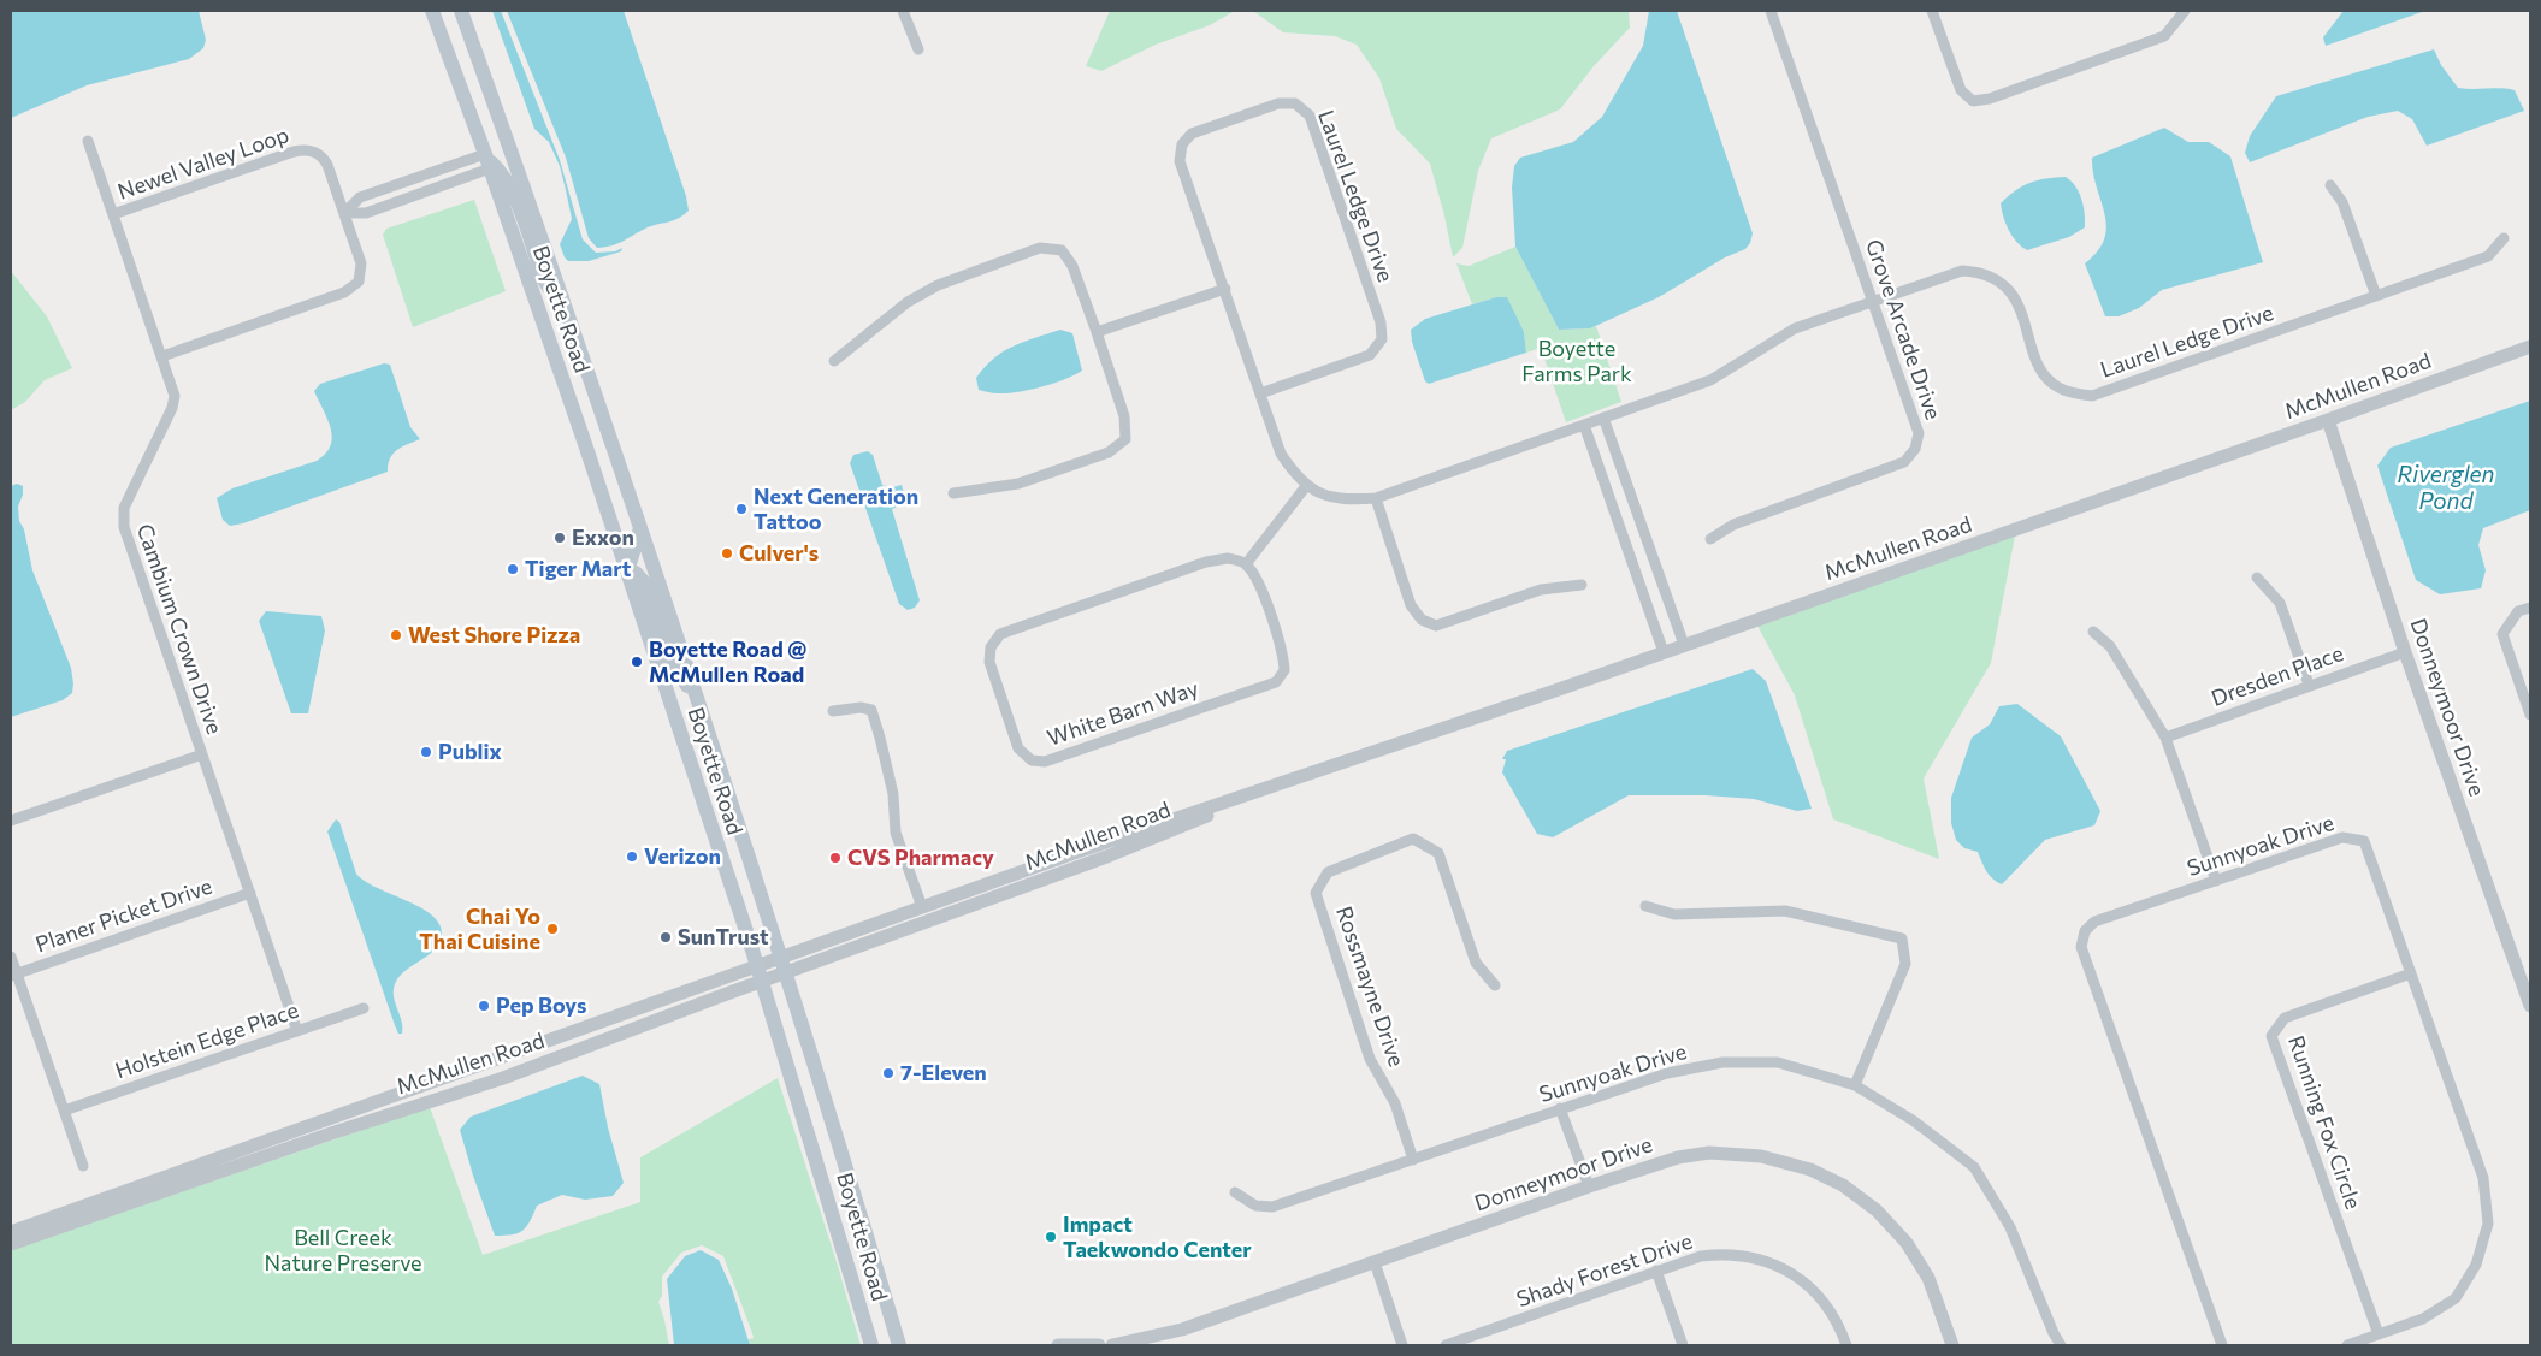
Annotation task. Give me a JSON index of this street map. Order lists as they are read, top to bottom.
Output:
{
  "streets": {
    "main road": ["Boyette Road"],
    "street": [
      "Newel Valley Loop",
      "Laurel Ledge Drive",
      "Grove Arcade Drive",
      "McMullen Road",
      "Cambium Crown Drive",
      "Dresden Place",
      "Donneymoor Drive",
      "White Barn Way",
      "Sunnyoak Drive",
      "Planer Picket Drive",
      "Rossmayne Drive",
      "Holstein Edge Place",
      "Running Fox Circle",
      "Shady Forest Drive"
    ]
  },
  "crossings": [
    ["Newel Valley Loop", "Cambium Crown Drive"],
    ["Laurel Ledge Drive", "Grove Arcade Drive"],
    ["Boyette Road", "McMullen Road"],
    ["McMullen Road", "Donneymoor Drive"],
    ["Cambium Crown Drive", "Planer Picket Drive"],
    ["Cambium Crown Drive", "Holstein Edge Place"],
    ["Dresden Place", "Donneymoor Drive"],
    ["Sunnyoak Drive", "Rossmayne Drive"],
    ["Sunnyoak Drive", "Running Fox Circle"]
  ],
  "water": ["Riverglen Pond"],
  "parks": ["Boyette Farms Park", "Bell Creek Nature Preserve"],
  "places": [
    "Next Generation Tattoo",
    "Exxon",
    "Culver's",
    "Tiger Mart",
    "West Shore Pizza",
    "Boyette Road @ McMullen Road",
    "Publix",
    "Verizon",
    "CVS Pharmacy",
    "Chai Yo Thai Cuisine",
    "SunTrust",
    "Pep Boys",
    "7-Eleven",
    "Impact Taekwondo Center"
  ]
}
